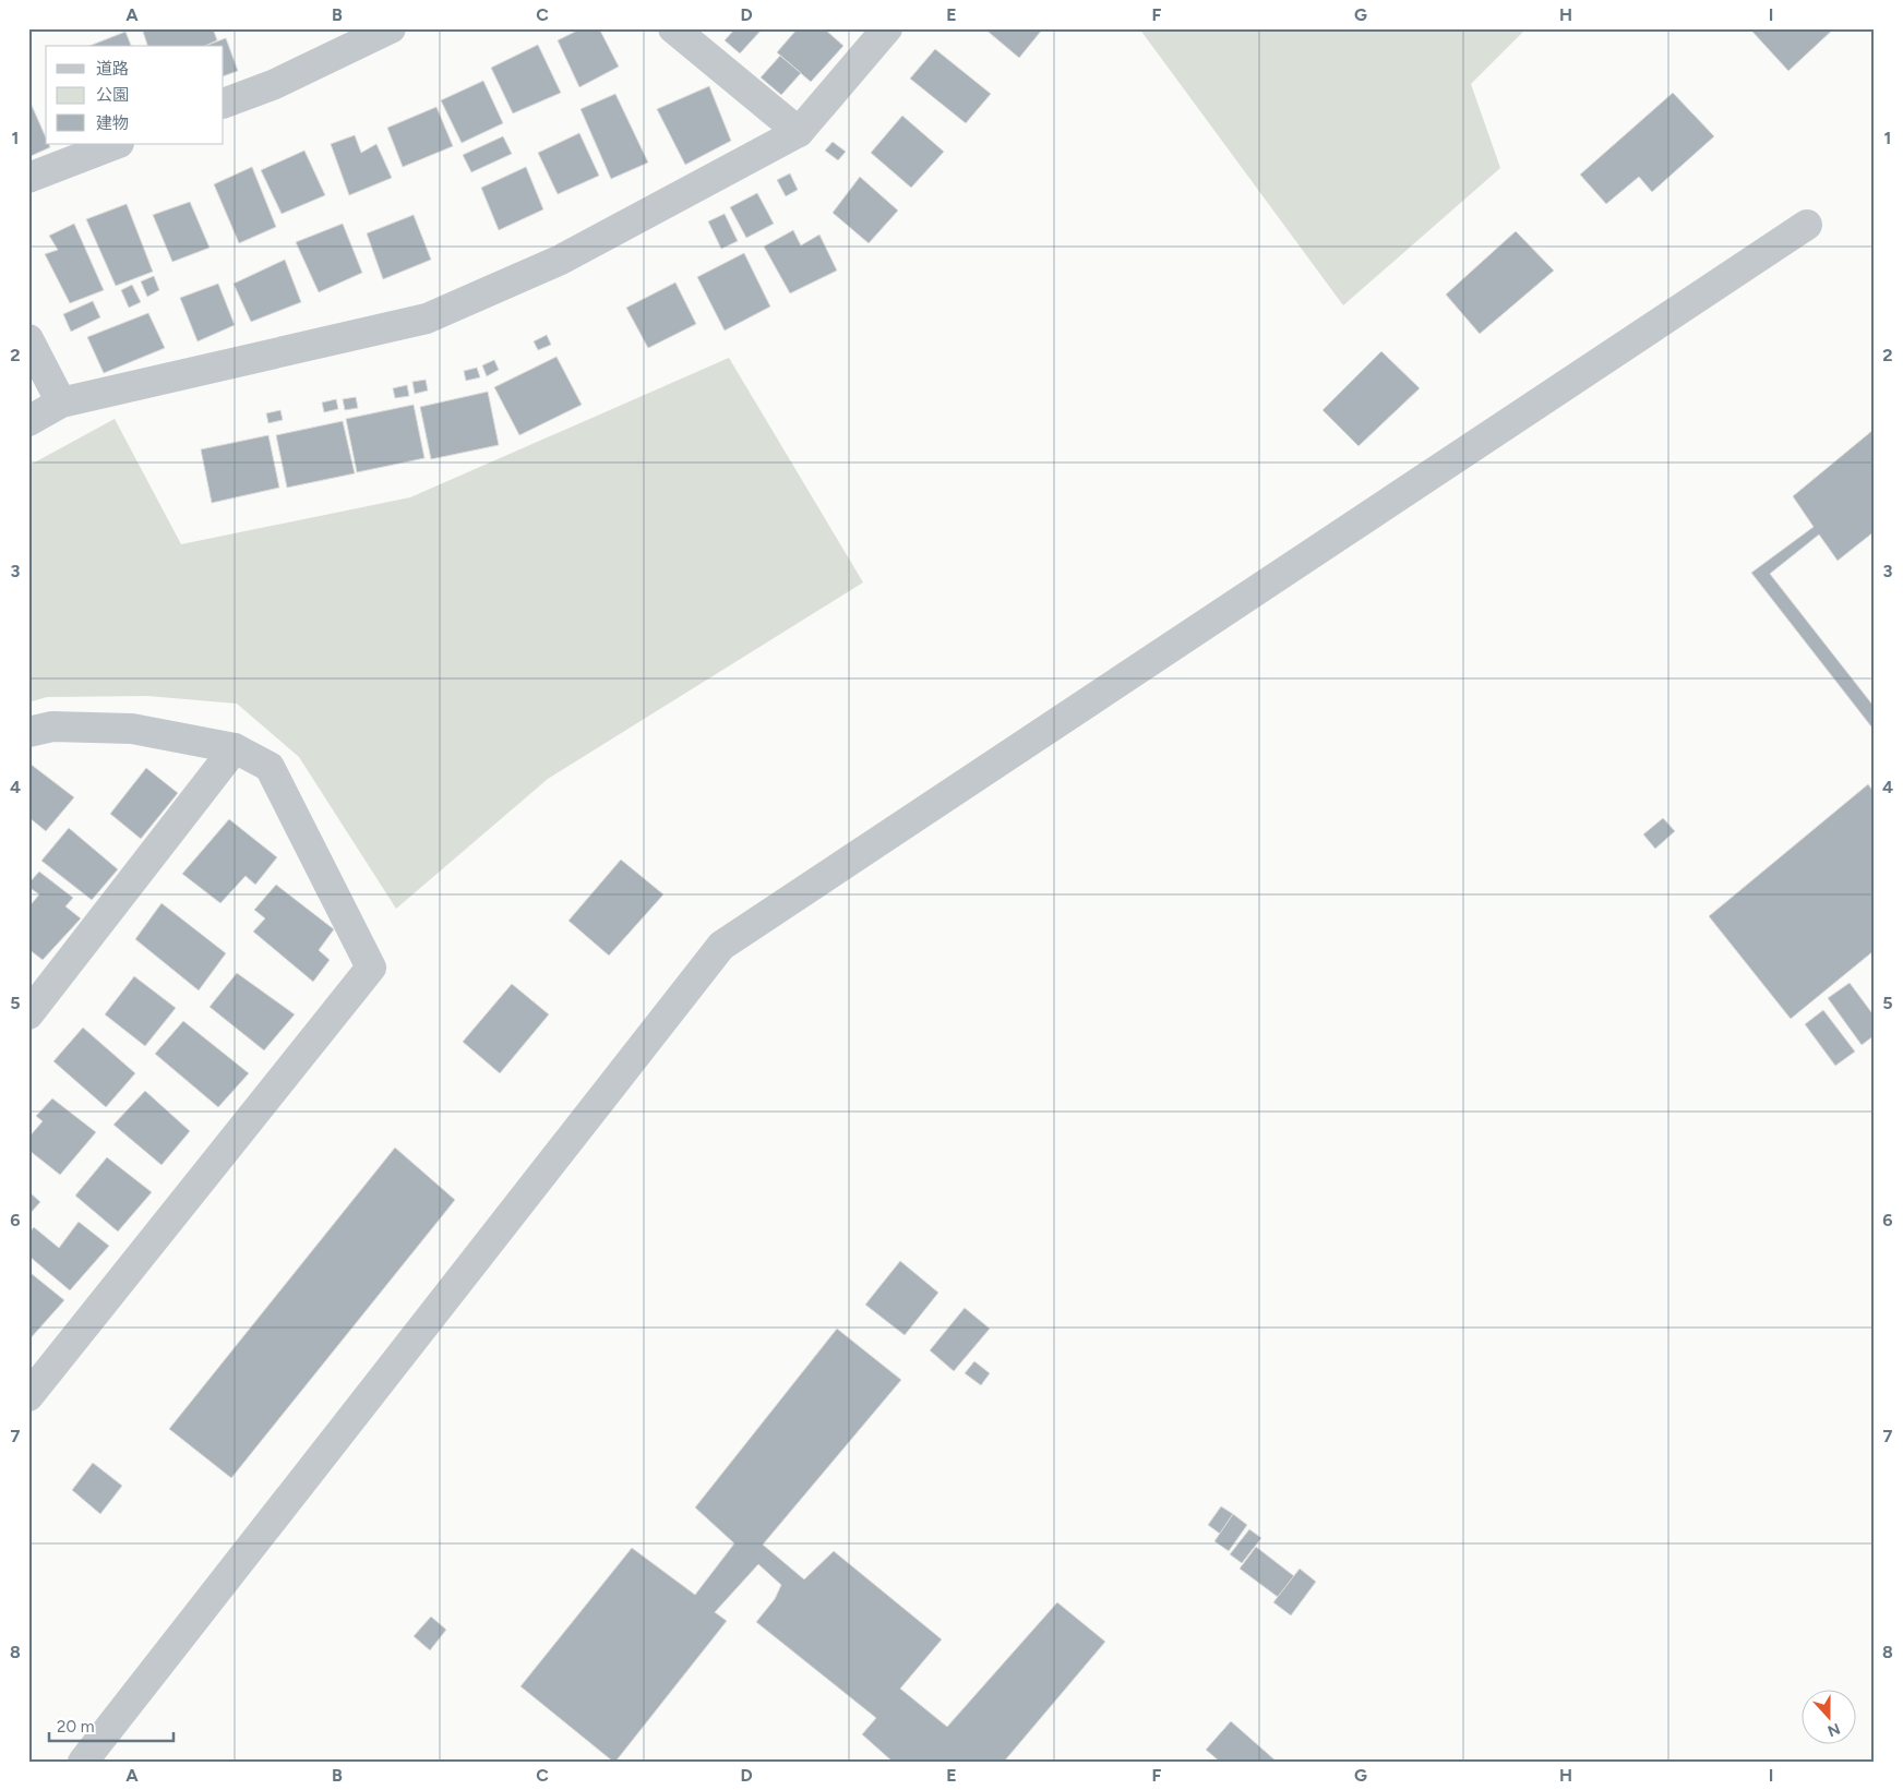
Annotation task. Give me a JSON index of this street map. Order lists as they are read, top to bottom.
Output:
{
  "legend": ["道路", "公園", "建物"],
  "scale_bar": "20 m",
  "north": "bottom",
  "grid": {
    "columns": [
      "A",
      "B",
      "C",
      "D",
      "E",
      "F",
      "G",
      "H",
      "I"
    ],
    "rows": [
      "1",
      "2",
      "3",
      "4",
      "5",
      "6",
      "7",
      "8"
    ]
  }
}
